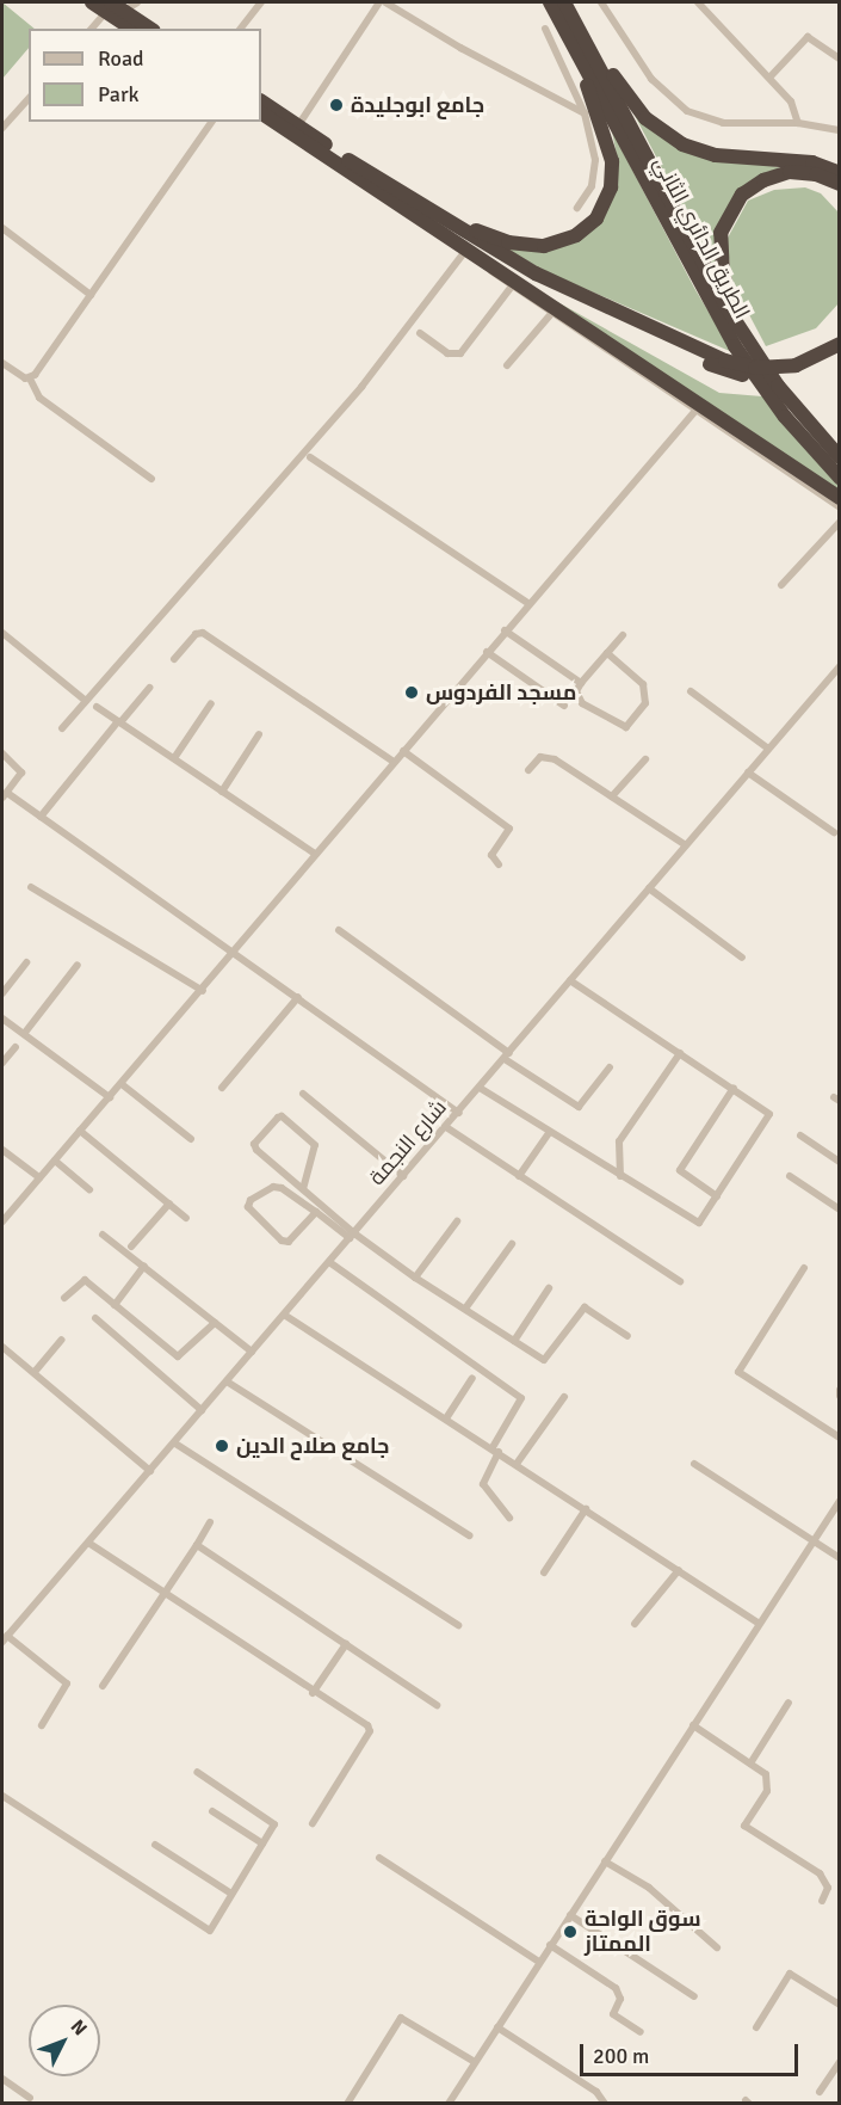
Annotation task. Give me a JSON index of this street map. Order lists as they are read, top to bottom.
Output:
{
  "streets": {
    "highway": ["الطريق الدائري الثاني"],
    "street": ["شارع النجمة"]
  },
  "places": [
    "جامع ابوجليدة",
    "مسجد الفردوس",
    "جامع صلاح الدين",
    "سوق الواحة الممتاز"
  ],
  "legend": ["Road", "Park"],
  "scale_bar": "200 m",
  "north": "top right"
}
